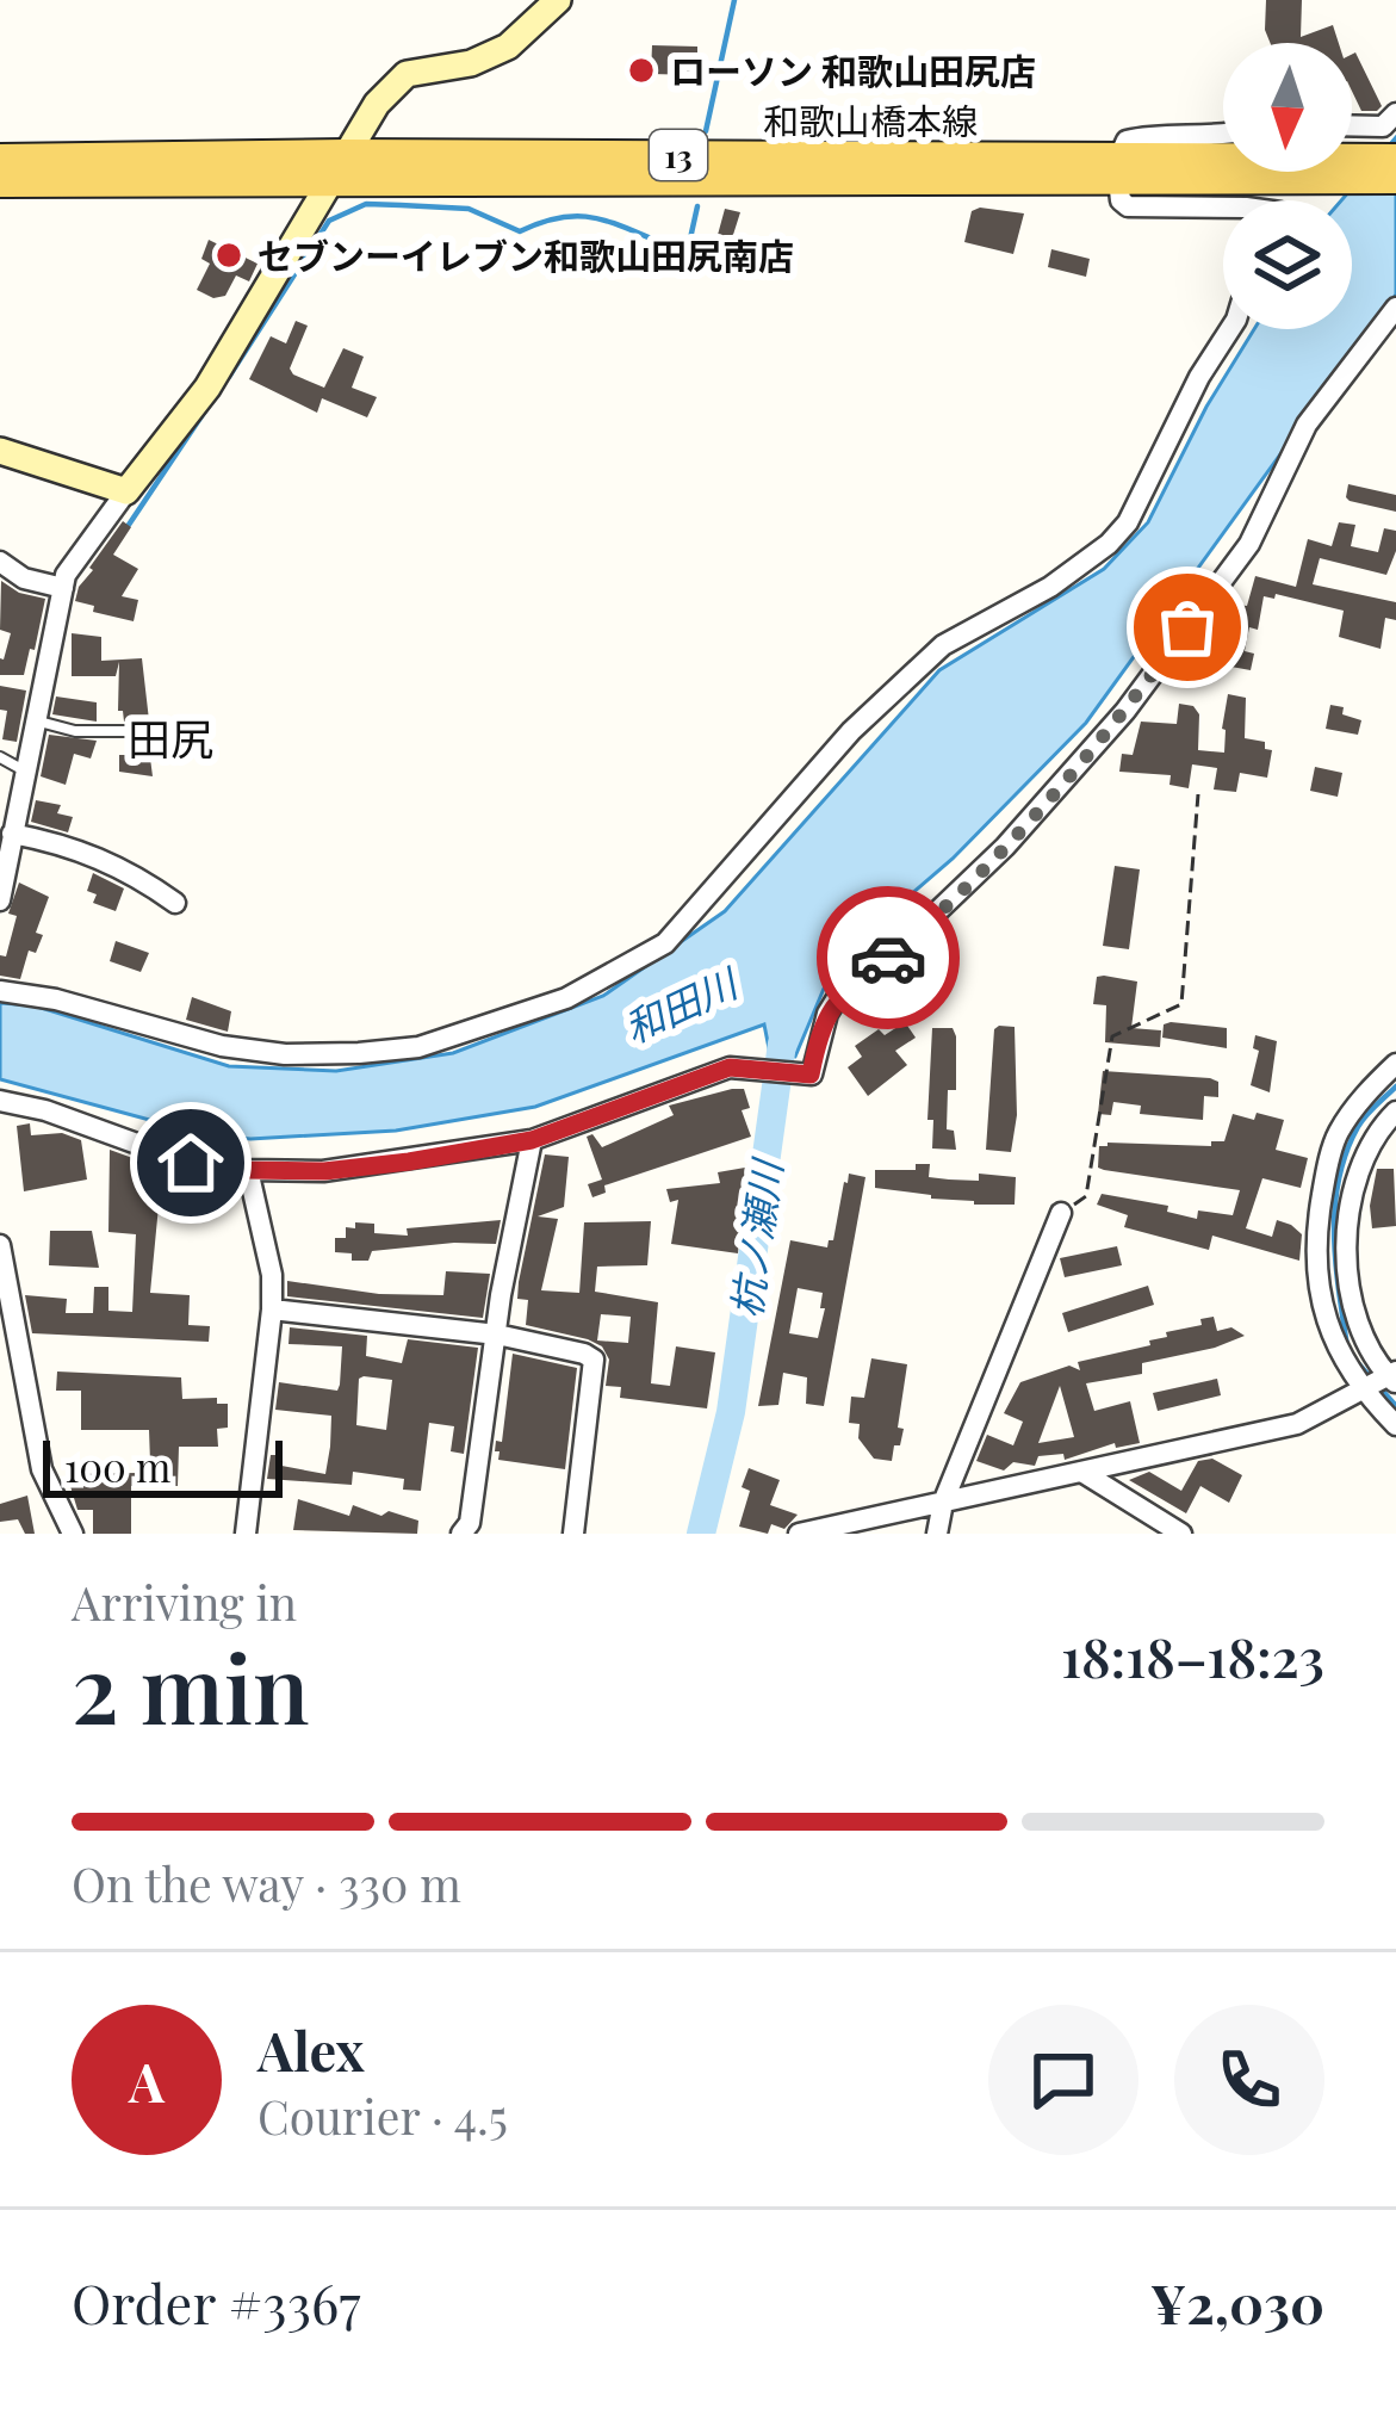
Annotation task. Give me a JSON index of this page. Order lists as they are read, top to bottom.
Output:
{
  "streets": {
    "main road": ["和歌山橋本線", "13"]
  },
  "districts": ["田尻"],
  "water": ["和田川", "杭ノ瀬川"],
  "places": ["ローソン 和歌山田尻店", "セブンーイレブン和歌山田尻南店"],
  "scale_bar": "100 m",
  "north": "bottom",
  "page": {
    "scale": "100 m",
    "heading": ["2 min", "Arriving in", "18:18–18:23"],
    "panel": [
      "Alex",
      "Courier · 4.5",
      "Order #3367",
      "¥2,030"
    ],
    "bar": "On the way · 330 m",
    "round": "A"
  }
}
